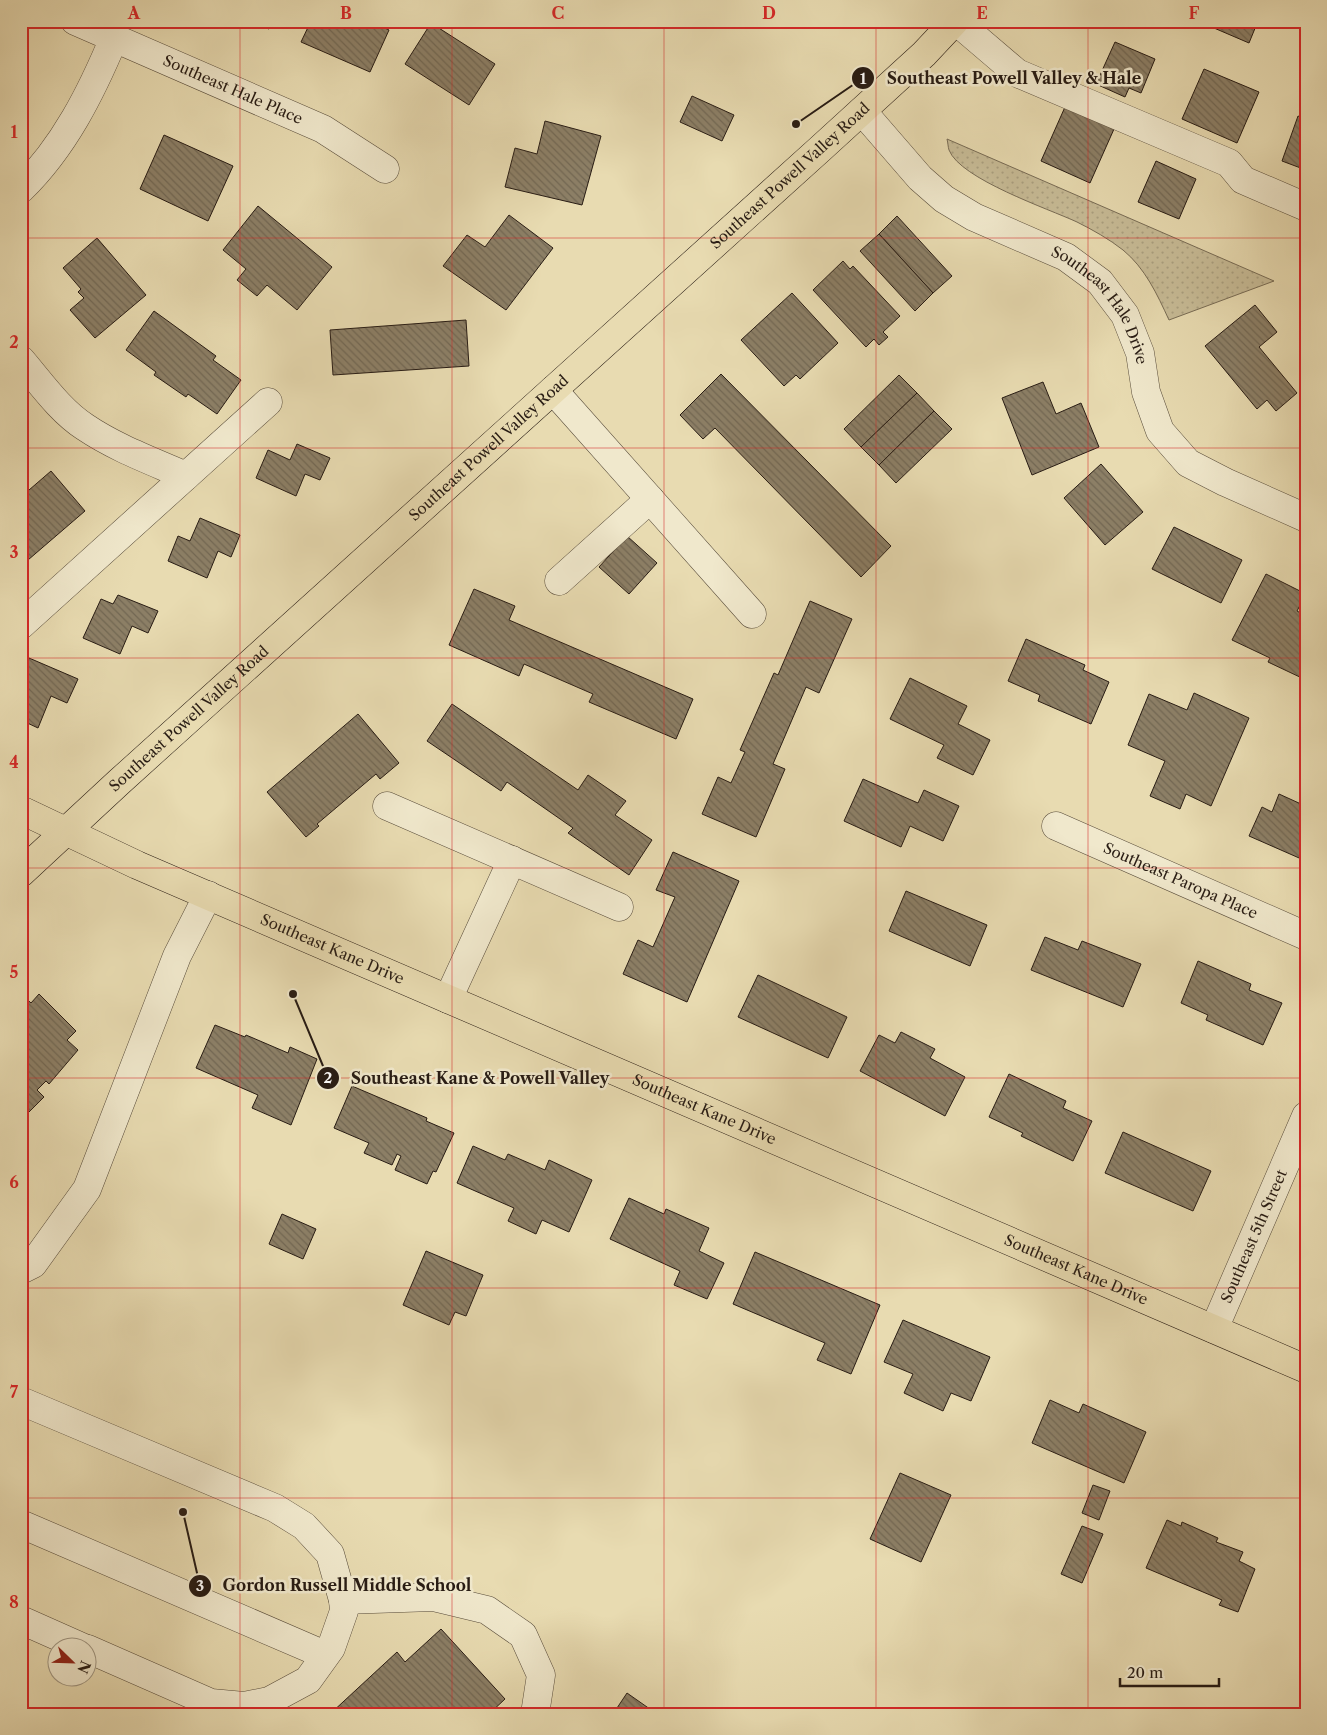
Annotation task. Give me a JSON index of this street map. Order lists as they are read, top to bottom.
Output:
{
  "streets": {
    "main road": ["Southeast Powell Valley Road", "Southeast Kane Drive"],
    "street": [
      "Southeast Hale Place",
      "Southeast Hale Drive",
      "Southeast Paropa Place",
      "Southeast 5th Street"
    ]
  },
  "crossings": [
    ["Southeast Powell Valley Road", "Southeast Hale Drive"],
    ["Southeast Powell Valley Road", "Southeast Kane Drive"],
    ["Southeast Kane Drive", "Southeast 5th Street"]
  ],
  "places": ["Southeast Powell Valley & Hale", "Southeast Kane & Powell Valley", "Gordon Russell Middle School"],
  "scale_bar": "20 m",
  "north": "bottom right",
  "grid": {
    "columns": [
      "A",
      "B",
      "C",
      "D",
      "E",
      "F"
    ],
    "rows": [
      "1",
      "2",
      "3",
      "4",
      "5",
      "6",
      "7",
      "8"
    ]
  }
}
